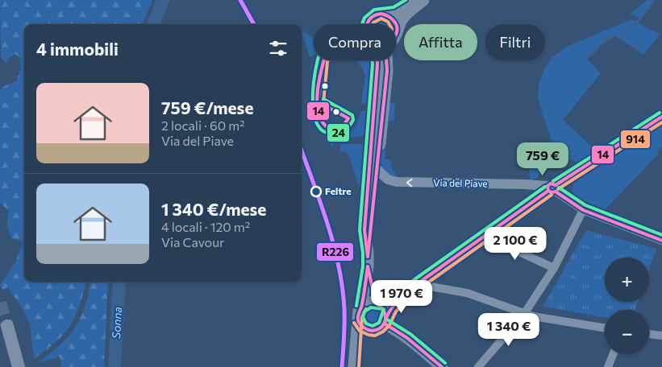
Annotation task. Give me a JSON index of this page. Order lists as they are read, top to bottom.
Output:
{
  "streets": {
    "street": ["Via del Piave"]
  },
  "water": ["Sonna"],
  "places": ["Feltre"],
  "lines": [
    "transit line R226",
    "transit line 24",
    "transit line 14",
    "transit line 914"
  ],
  "page": {
    "chip": ["Compra", "Affitta", "Filtri"],
    "heading": "4 immobili",
    "list": [
      {
        "name": "759 €/mese",
        "note": "2 locali · 60 m² · Via del Piave"
      },
      {
        "name": "1 340 €/mese",
        "note": "4 locali · 120 m² · Via Cavour"
      }
    ],
    "price": [
      "759 €",
      "2 100 €",
      "1 970 €",
      "1 340 €"
    ],
    "map_buttons": ["+", "−"]
  }
}
